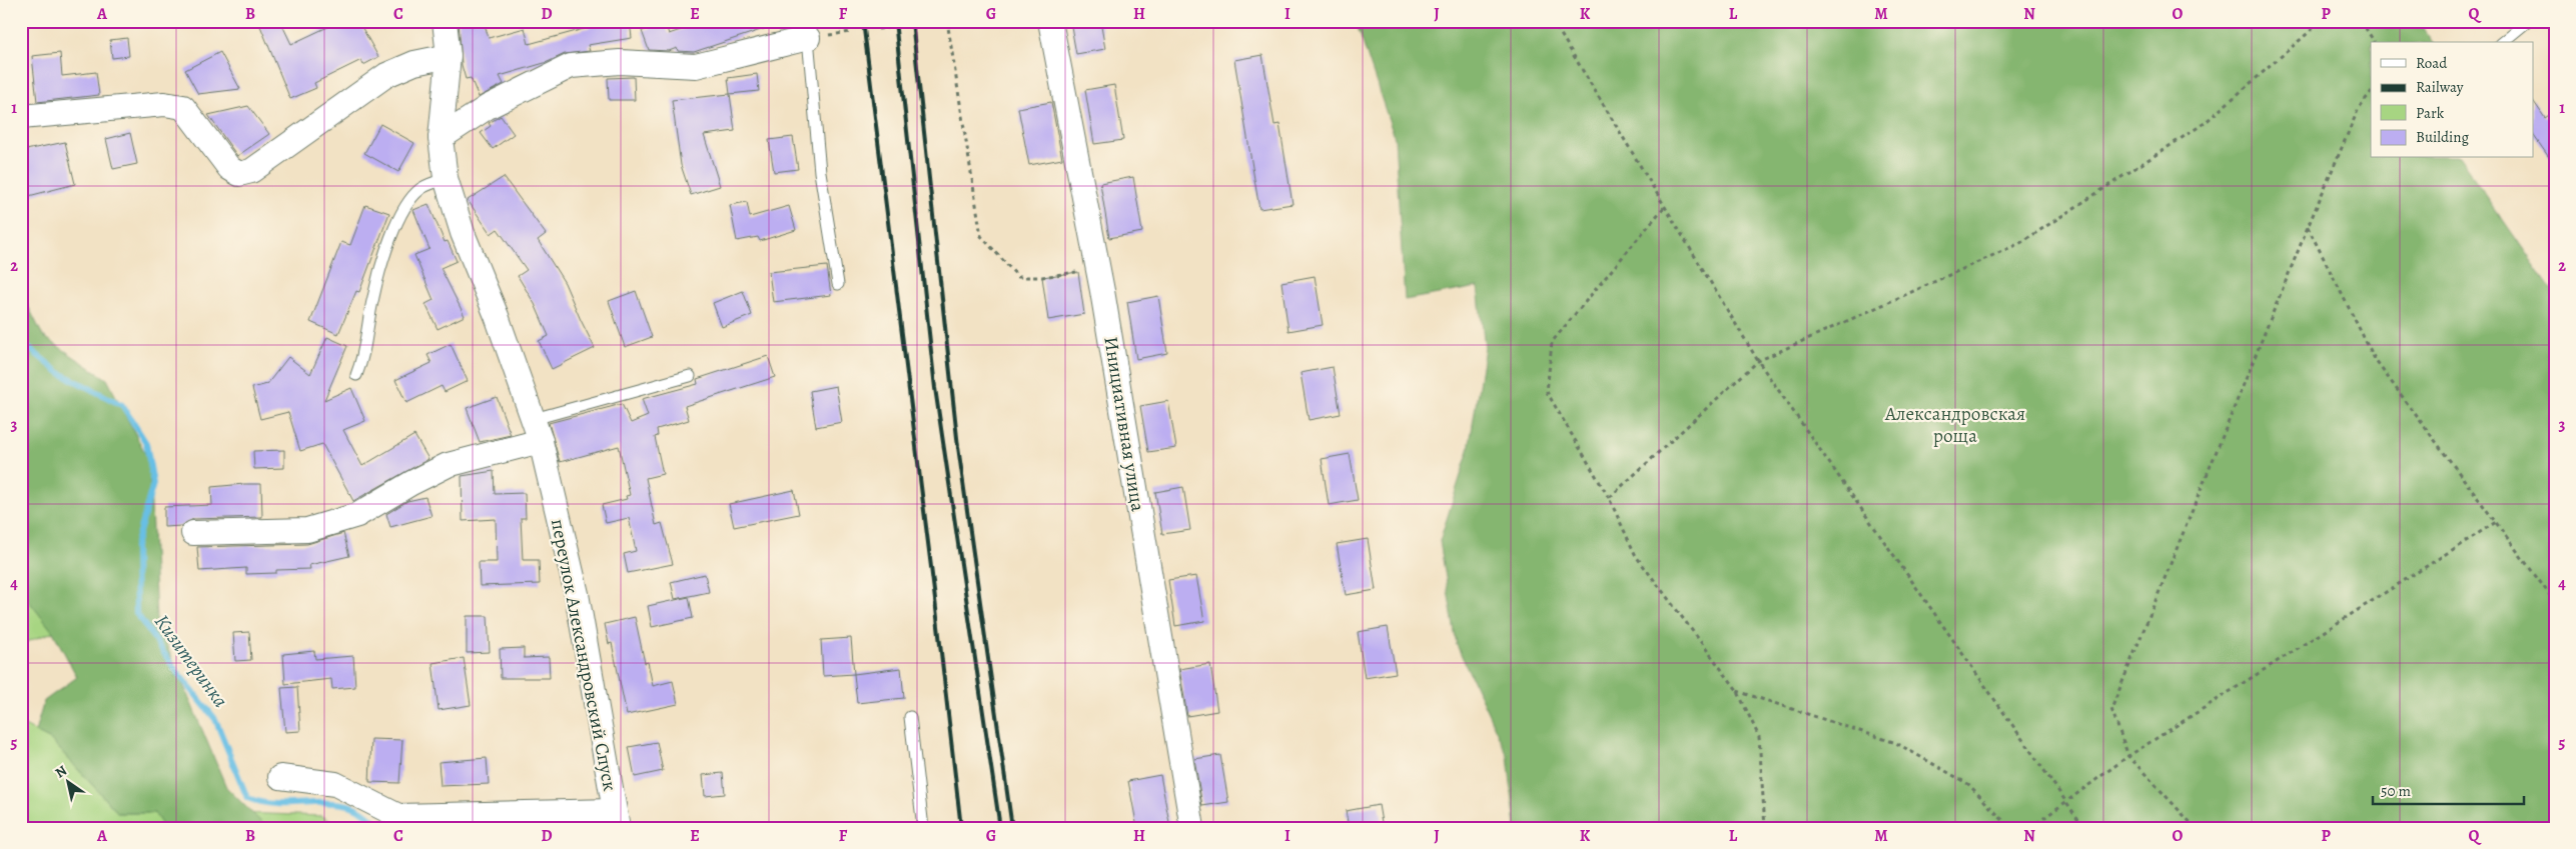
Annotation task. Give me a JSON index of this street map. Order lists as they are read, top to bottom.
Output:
{
  "streets": {
    "street": ["Инициативная улица", "переулок Александровский Спуск"]
  },
  "water": ["Кизитеринка"],
  "parks": ["Александровская роща"],
  "legend": [
    "Road",
    "Railway",
    "Park",
    "Building"
  ],
  "scale_bar": "50 m",
  "north": "top left",
  "grid": {
    "columns": [
      "A",
      "B",
      "C",
      "D",
      "E",
      "F",
      "G",
      "H",
      "I",
      "J",
      "K",
      "L",
      "M",
      "N",
      "O",
      "P",
      "Q"
    ],
    "rows": [
      "1",
      "2",
      "3",
      "4",
      "5"
    ]
  }
}
